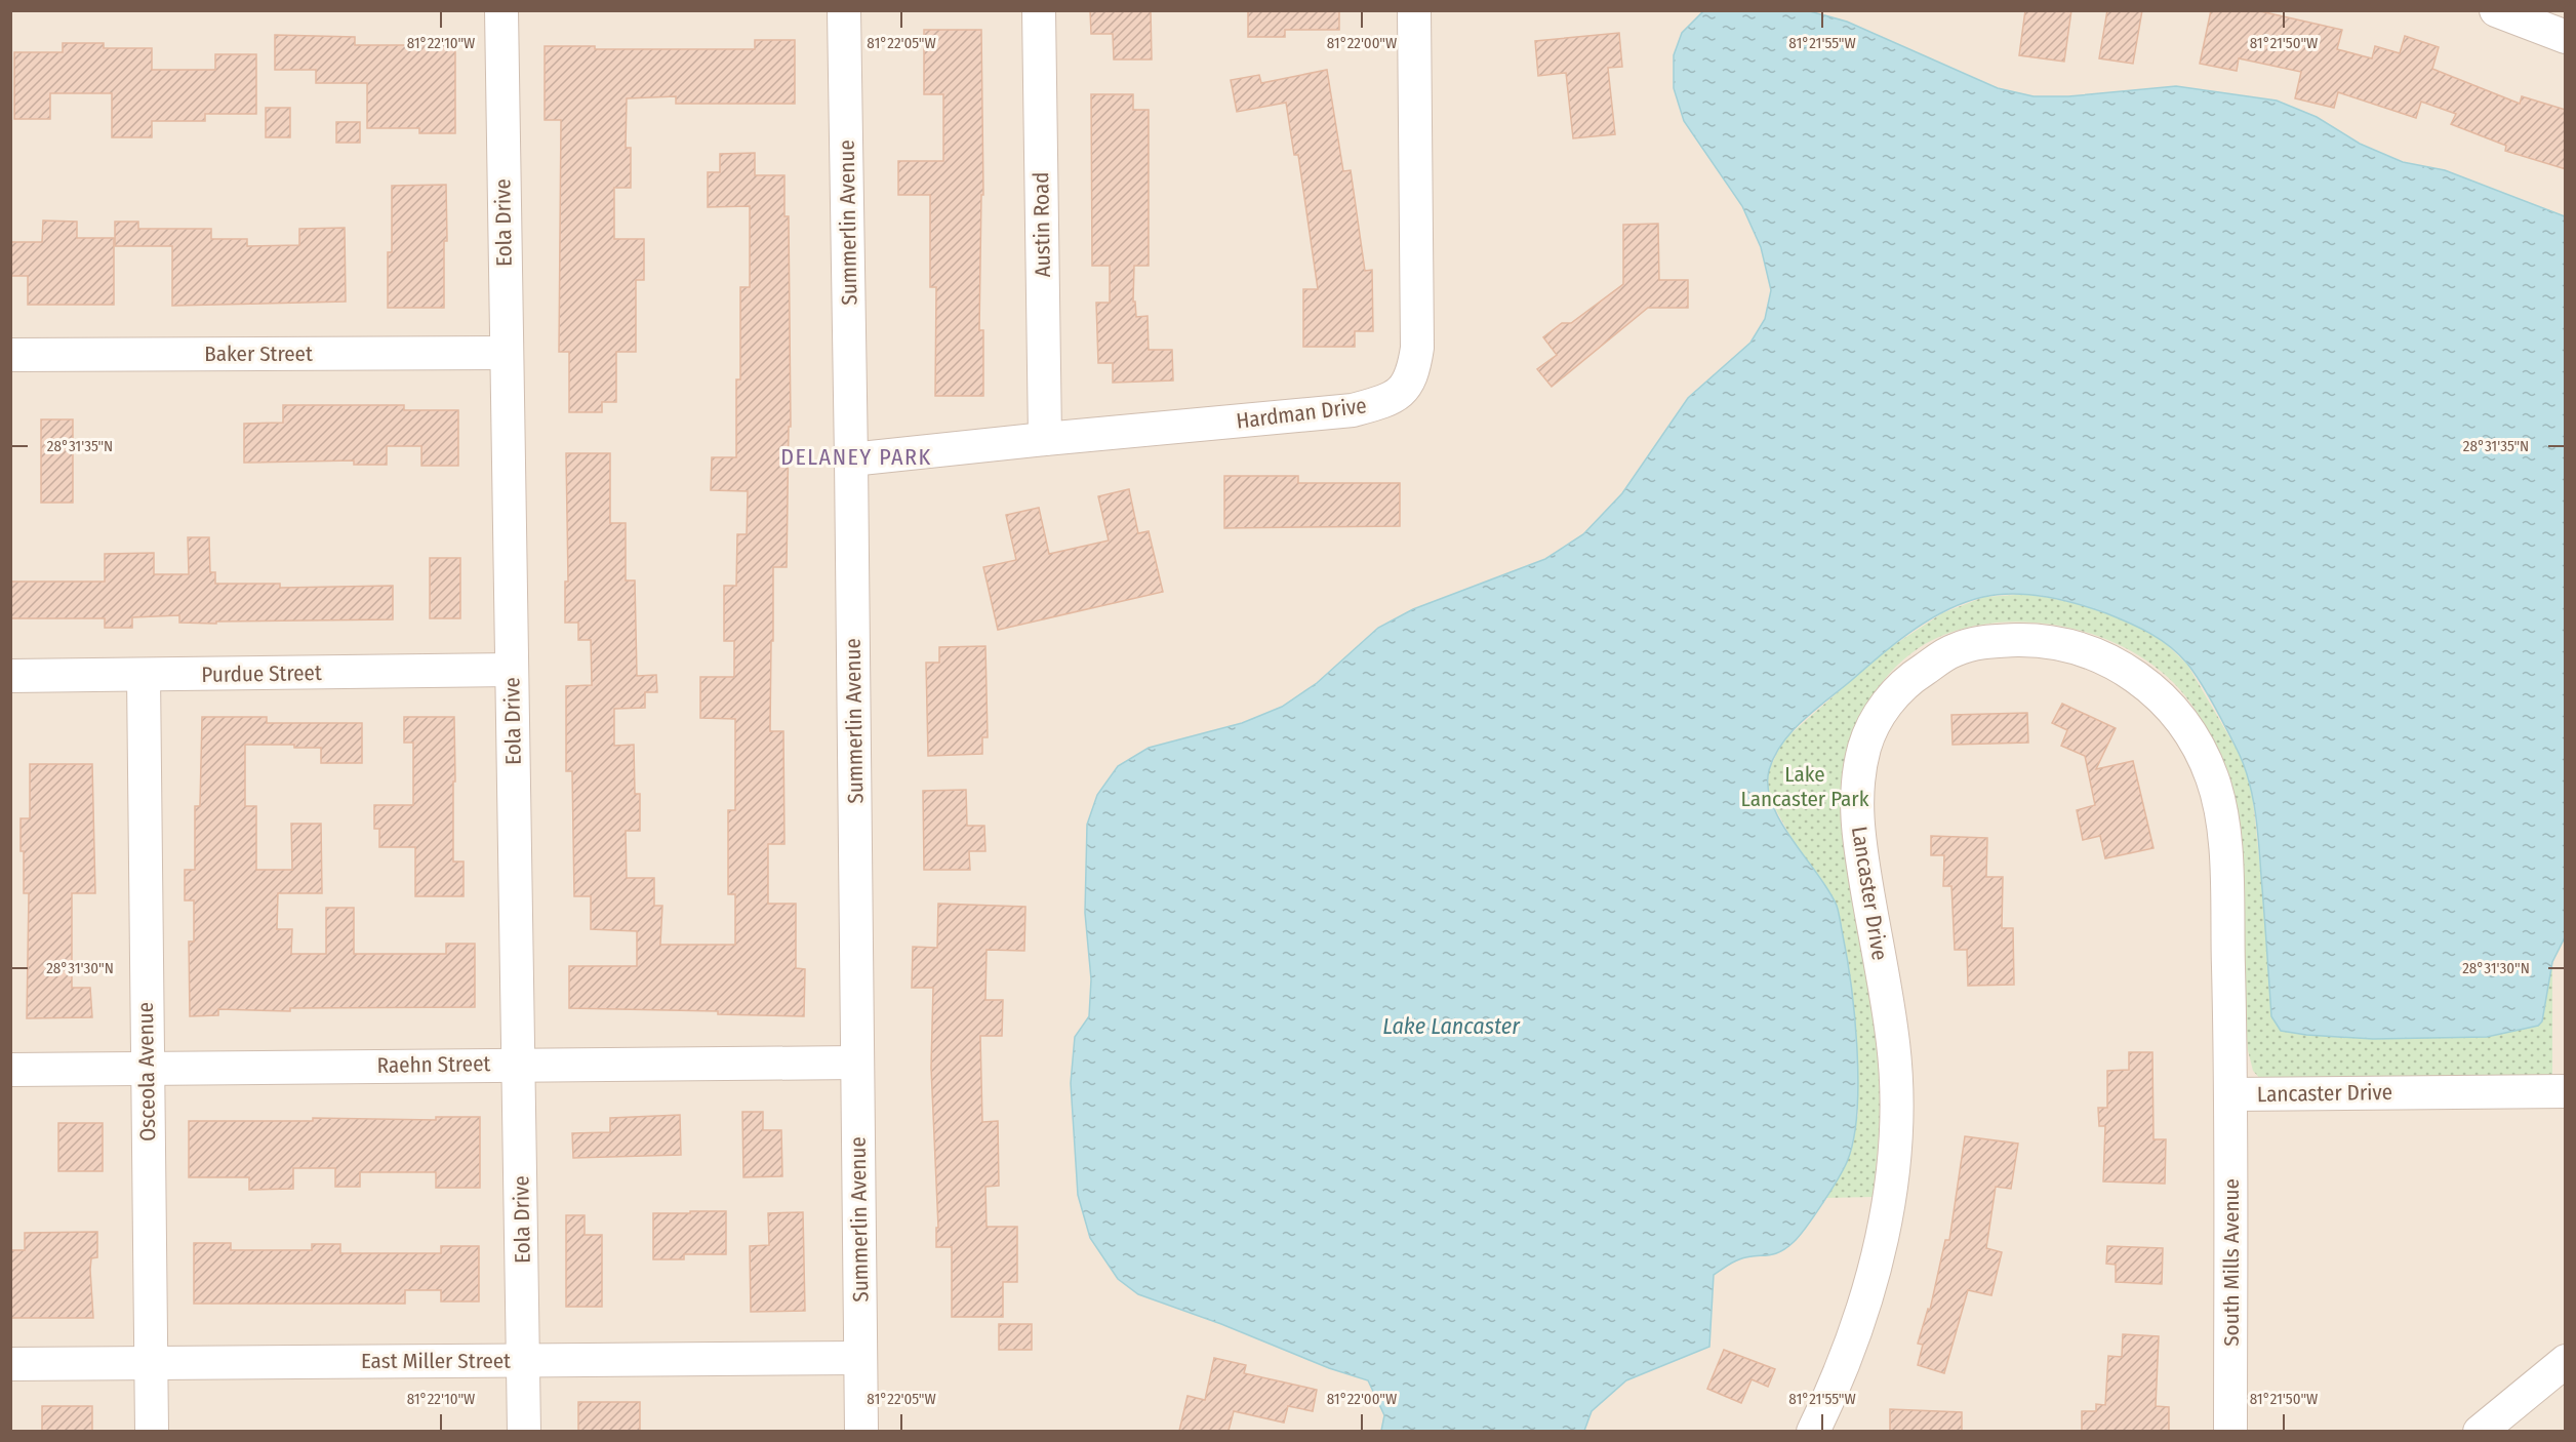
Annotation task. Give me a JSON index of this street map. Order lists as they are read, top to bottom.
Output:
{
  "streets": {
    "street": [
      "Eola Drive",
      "Summerlin Avenue",
      "Austin Road",
      "Baker Street",
      "Hardman Drive",
      "Purdue Street",
      "Lancaster Drive",
      "Raehn Street",
      "Osceola Avenue",
      "South Mills Avenue",
      "East Miller Street"
    ]
  },
  "crossings": [
    ["Eola Drive", "Baker Street"],
    ["Eola Drive", "Purdue Street"],
    ["Eola Drive", "Raehn Street"],
    ["Eola Drive", "East Miller Street"],
    ["Summerlin Avenue", "Hardman Drive"],
    ["Summerlin Avenue", "Raehn Street"],
    ["Summerlin Avenue", "East Miller Street"],
    ["Austin Road", "Hardman Drive"],
    ["Purdue Street", "Osceola Avenue"],
    ["Lancaster Drive", "South Mills Avenue"],
    ["Raehn Street", "Osceola Avenue"],
    ["Osceola Avenue", "East Miller Street"]
  ],
  "districts": ["DELANEY PARK"],
  "water": ["Lake Lancaster"],
  "parks": ["Lake Lancaster Park"],
  "coordinates": [
    "81°22'10\"W",
    "81°22'05\"W",
    "81°22'00\"W",
    "81°21'55\"W",
    "81°21'50\"W",
    "28°31'35\"N",
    "28°31'30\"N"
  ]
}
